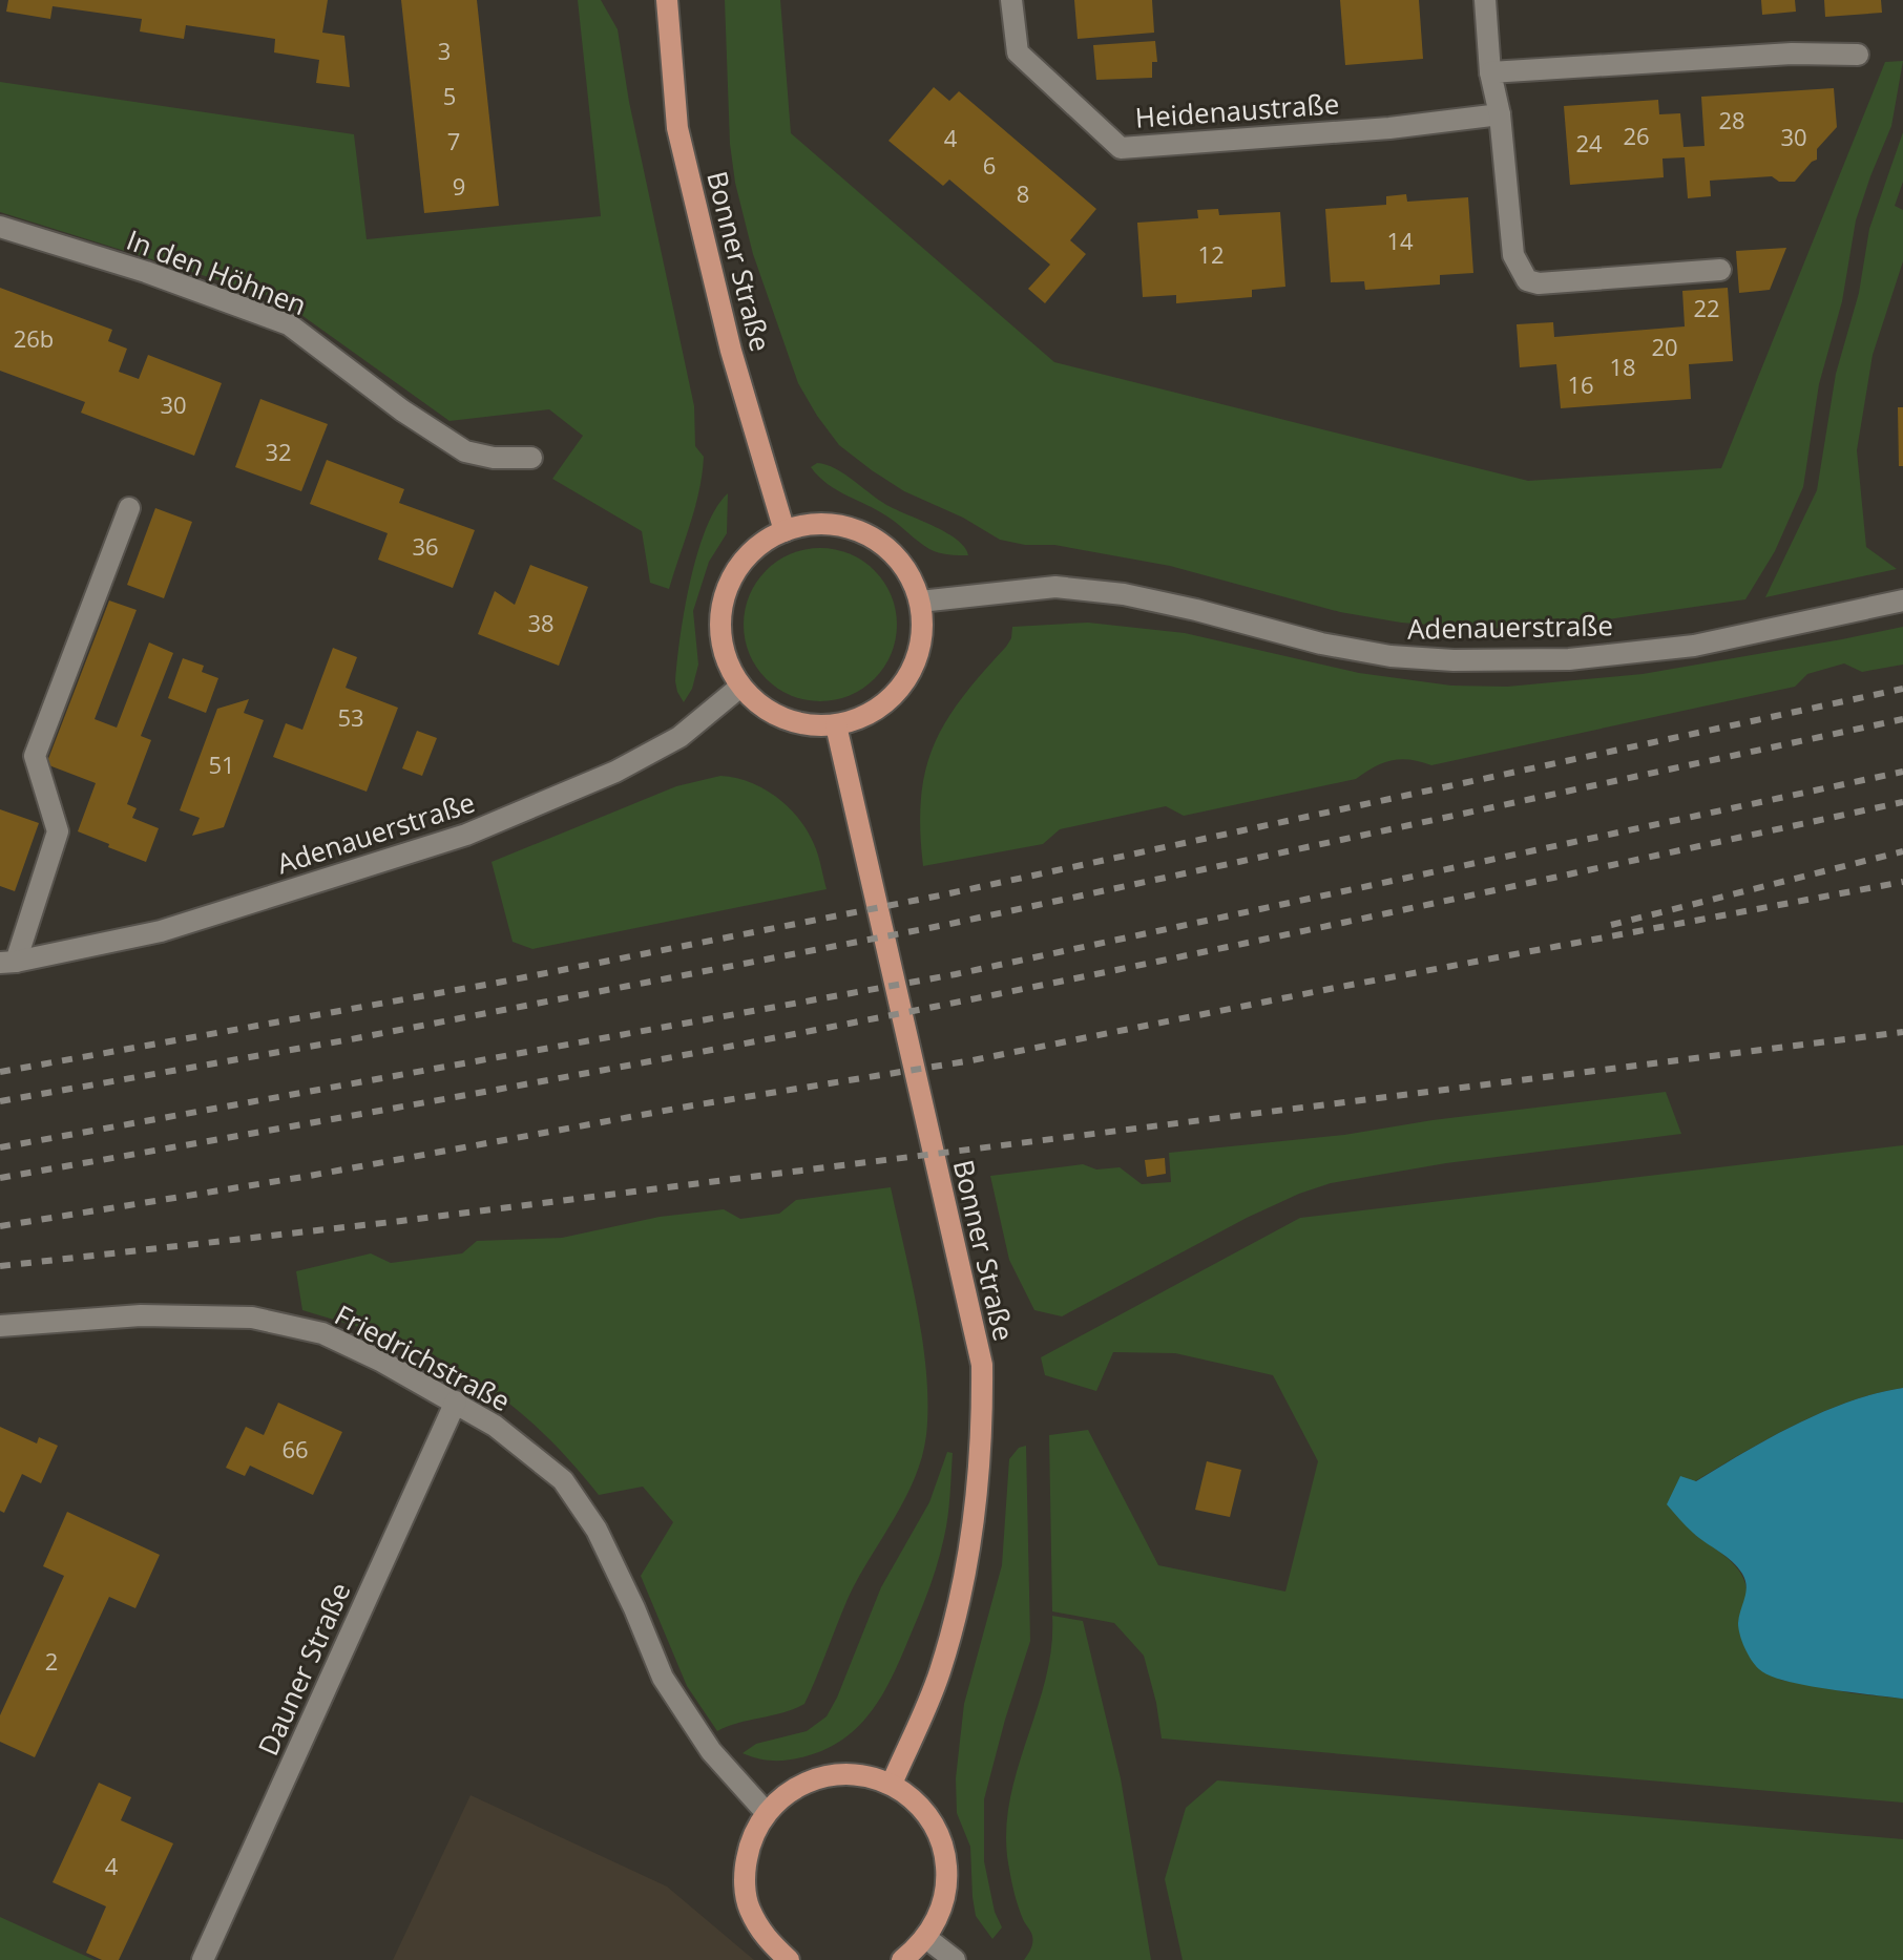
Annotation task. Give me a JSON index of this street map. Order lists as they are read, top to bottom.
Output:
{
  "streets": {
    "main road": ["Bonner Straße"],
    "street": [
      "Heidenaustraße",
      "In den Höhnen",
      "Adenauerstraße",
      "Friedrichstraße",
      "Dauner Straße"
    ]
  },
  "crossings": [
    ["Bonner Straße", "Adenauerstraße"],
    ["Friedrichstraße", "Dauner Straße"]
  ],
  "house_numbers": [
    "3",
    "5",
    "28",
    "26",
    "30",
    "4",
    "7",
    "24",
    "6",
    "9",
    "8",
    "14",
    "12",
    "22",
    "26b",
    "20",
    "18",
    "16",
    "30",
    "32",
    "36",
    "38",
    "53",
    "51",
    "66",
    "2",
    "4"
  ]
}
